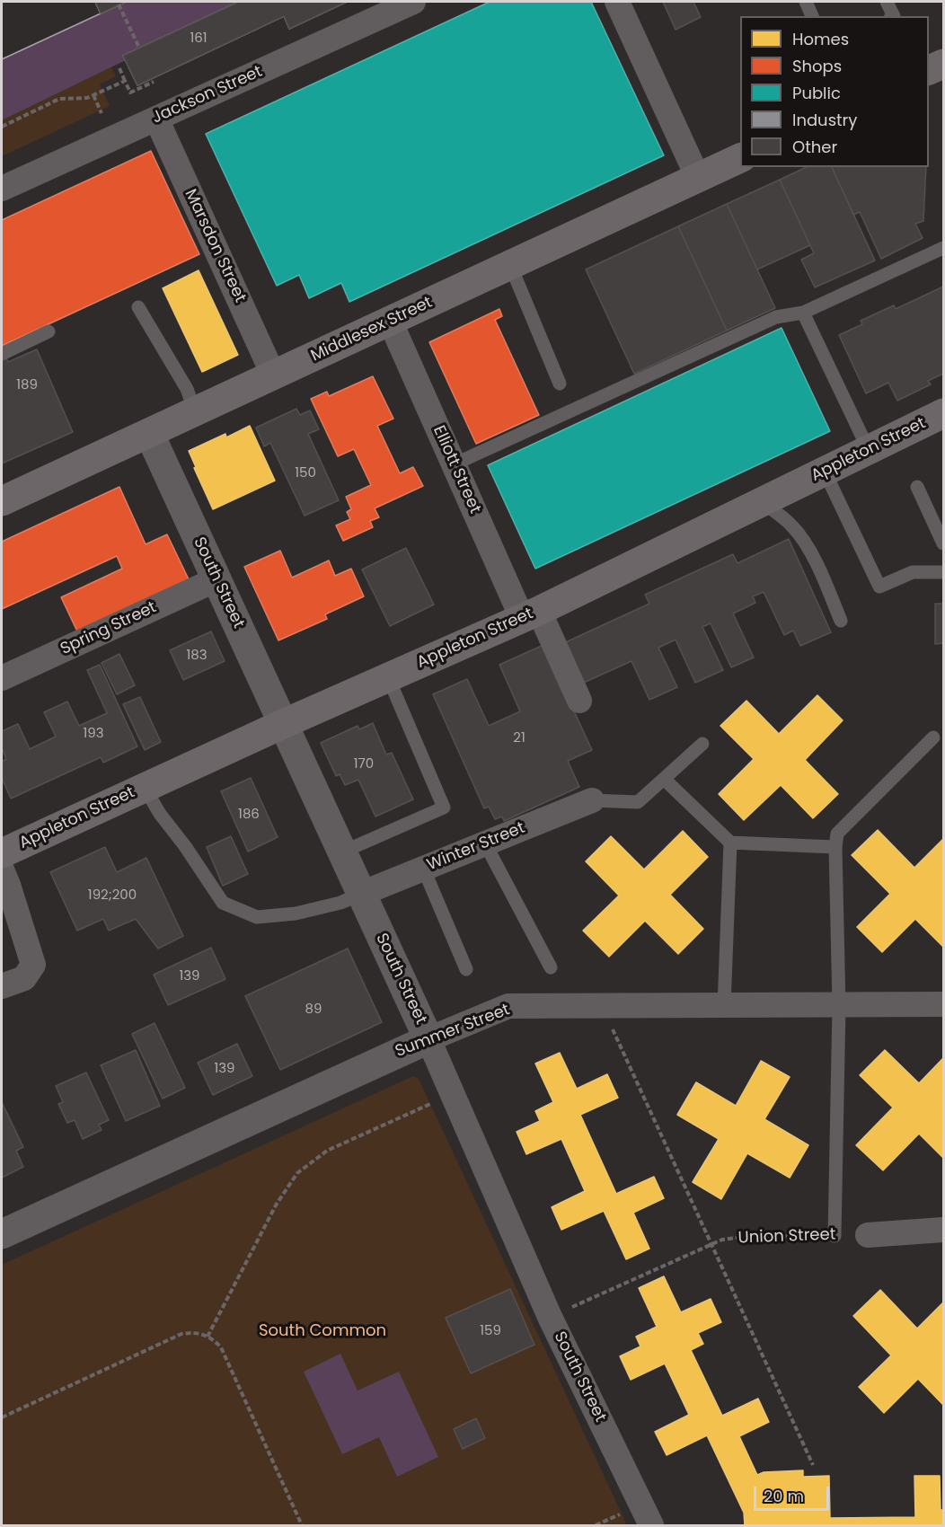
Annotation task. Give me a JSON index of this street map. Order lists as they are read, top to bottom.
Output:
{
  "streets": {
    "main road": ["Middlesex Street", "Appleton Street"],
    "street": [
      "Jackson Street",
      "Marsdon Street",
      "Elliott Street",
      "South Street",
      "Spring Street",
      "Winter Street",
      "Summer Street"
    ],
    "path": ["Union Street"]
  },
  "crossings": [
    ["Jackson Street", "Marsdon Street"],
    ["Marsdon Street", "Middlesex Street"],
    ["Middlesex Street", "Elliott Street"],
    ["Middlesex Street", "South Street"],
    ["Appleton Street", "Elliott Street"],
    ["Appleton Street", "South Street"],
    ["South Street", "Spring Street"],
    ["South Street", "Winter Street"],
    ["South Street", "Summer Street"],
    ["South Street", "Union Street"]
  ],
  "parks": ["South Common"],
  "house_numbers": [
    "161",
    "189",
    "150",
    "183",
    "193",
    "21",
    "170",
    "186",
    "192;200",
    "139",
    "89",
    "139",
    "159"
  ],
  "legend": [
    "Homes",
    "Shops",
    "Public",
    "Industry",
    "Other"
  ],
  "scale_bar": "20 m"
}
